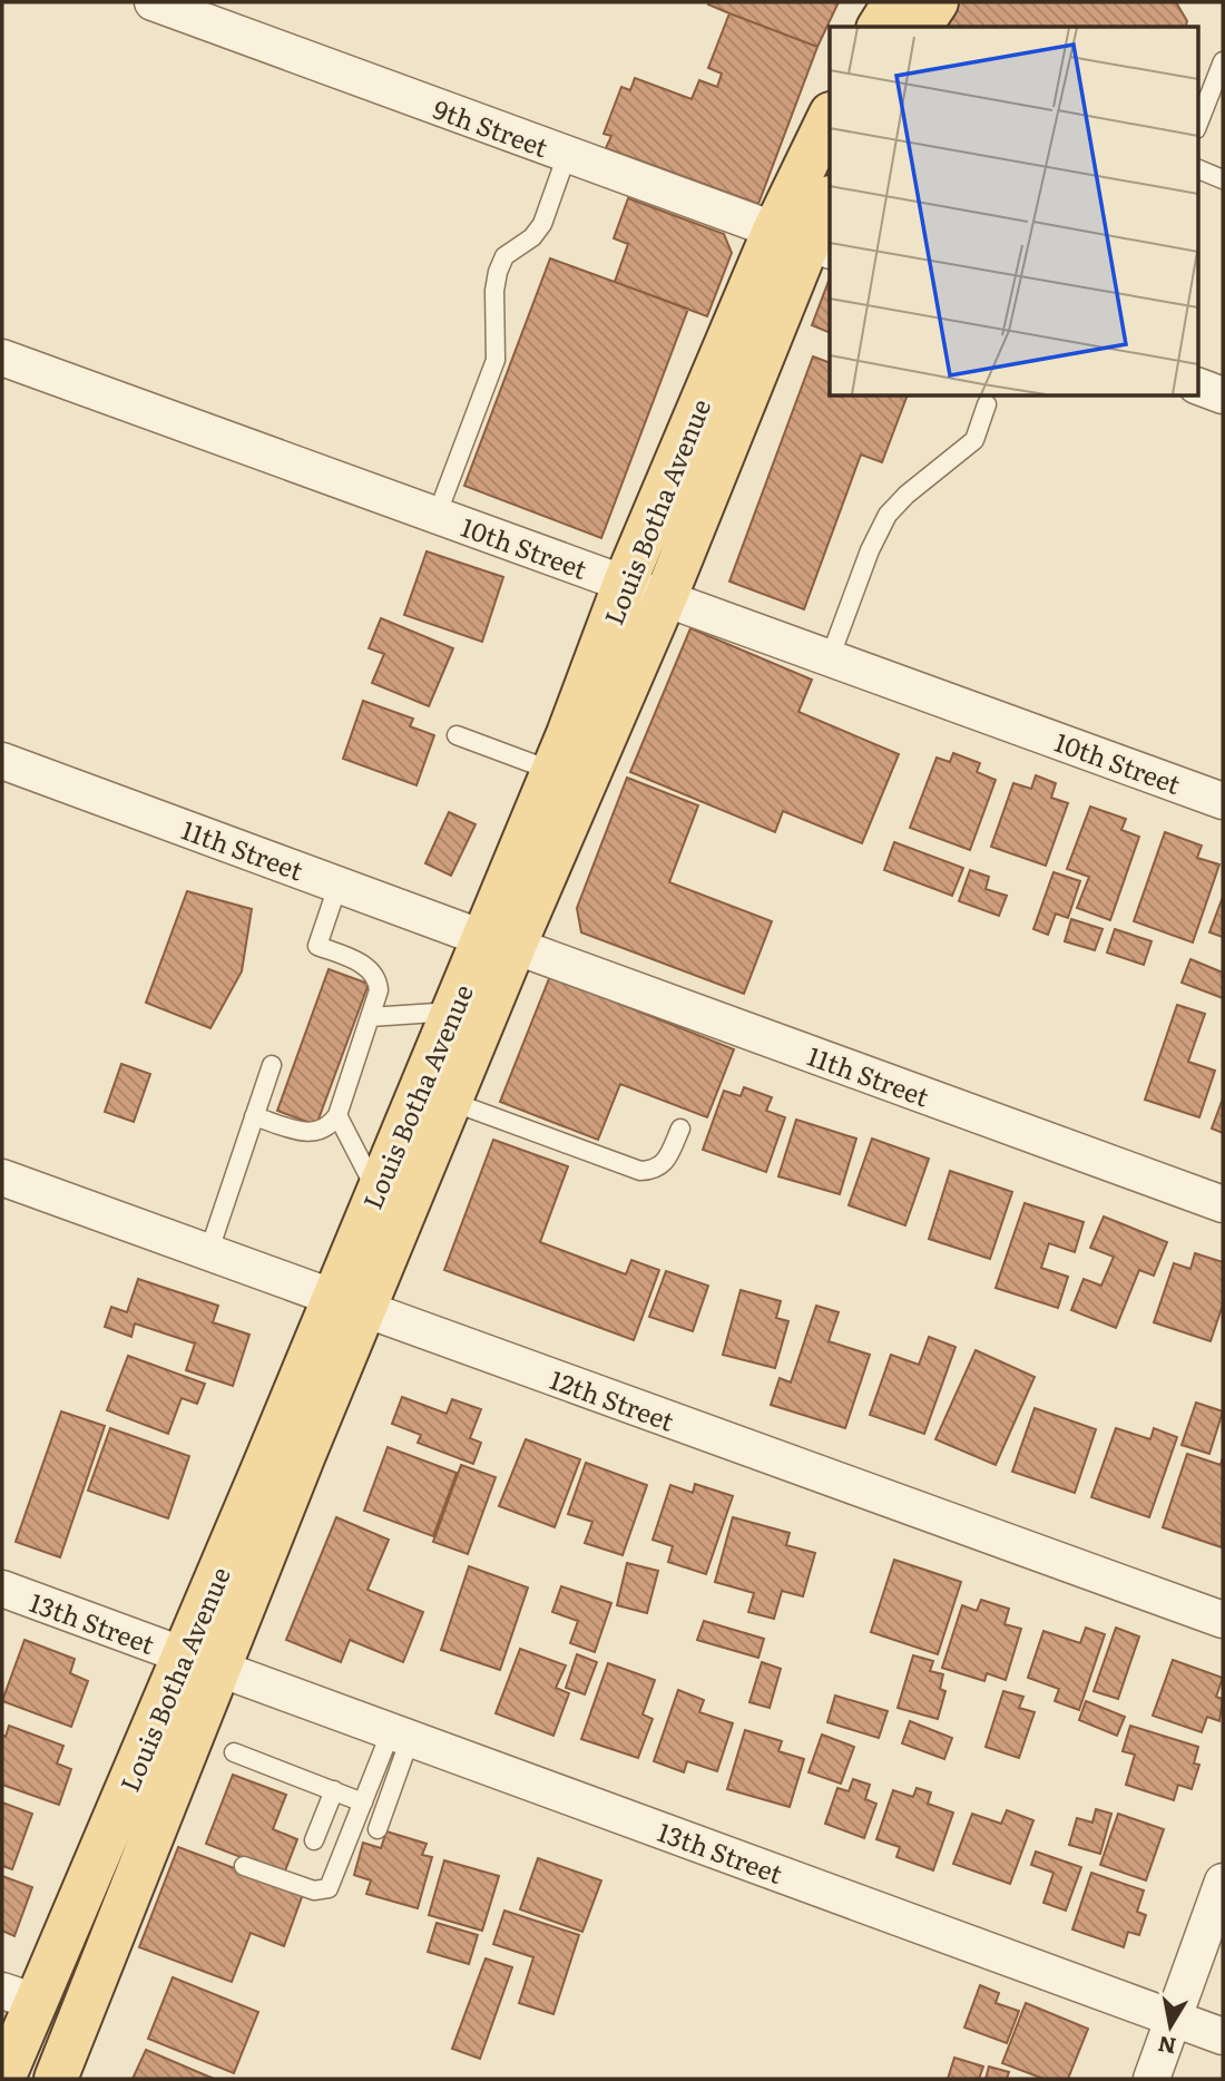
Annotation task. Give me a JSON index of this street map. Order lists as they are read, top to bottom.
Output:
{
  "streets": {
    "main road": ["Louis Botha Avenue"],
    "street": [
      "9th Street",
      "10th Street",
      "11th Street",
      "12th Street",
      "13th Street"
    ]
  },
  "crossings": [
    ["9th Street", "Louis Botha Avenue"],
    ["Louis Botha Avenue", "10th Street"],
    ["Louis Botha Avenue", "11th Street"],
    ["Louis Botha Avenue", "12th Street"],
    ["Louis Botha Avenue", "13th Street"]
  ],
  "north": "bottom"
}
